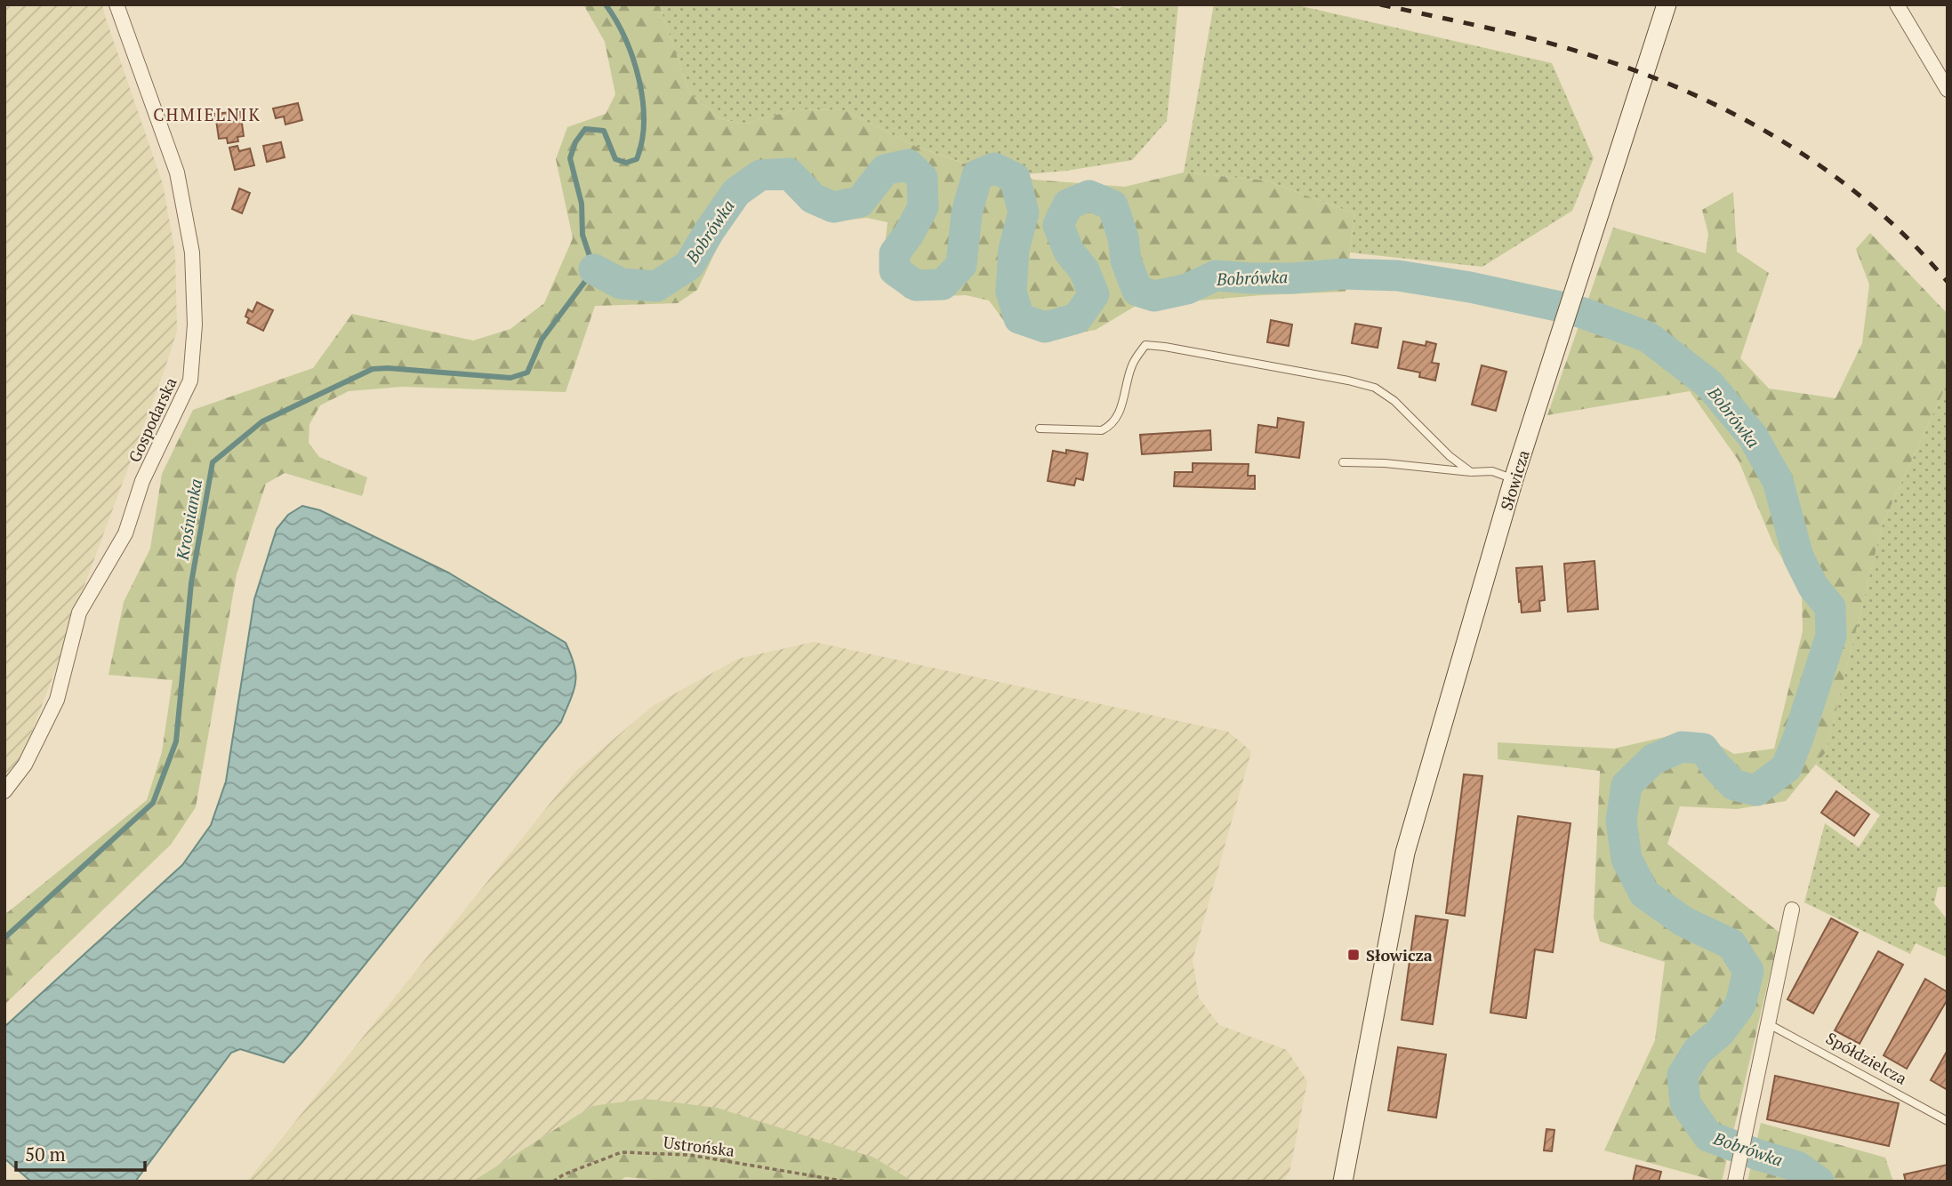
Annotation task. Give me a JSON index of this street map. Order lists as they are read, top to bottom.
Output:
{
  "streets": {
    "street": ["Gospodarska", "Słowicza"],
    "lane": ["Spółdzielcza"],
    "path": ["Ustrońska"]
  },
  "districts": ["CHMIELNIK"],
  "water": ["Bobrówka", "Krośnianka"],
  "places": {
    "transit": ["Słowicza"]
  },
  "scale_bar": "50 m"
}
